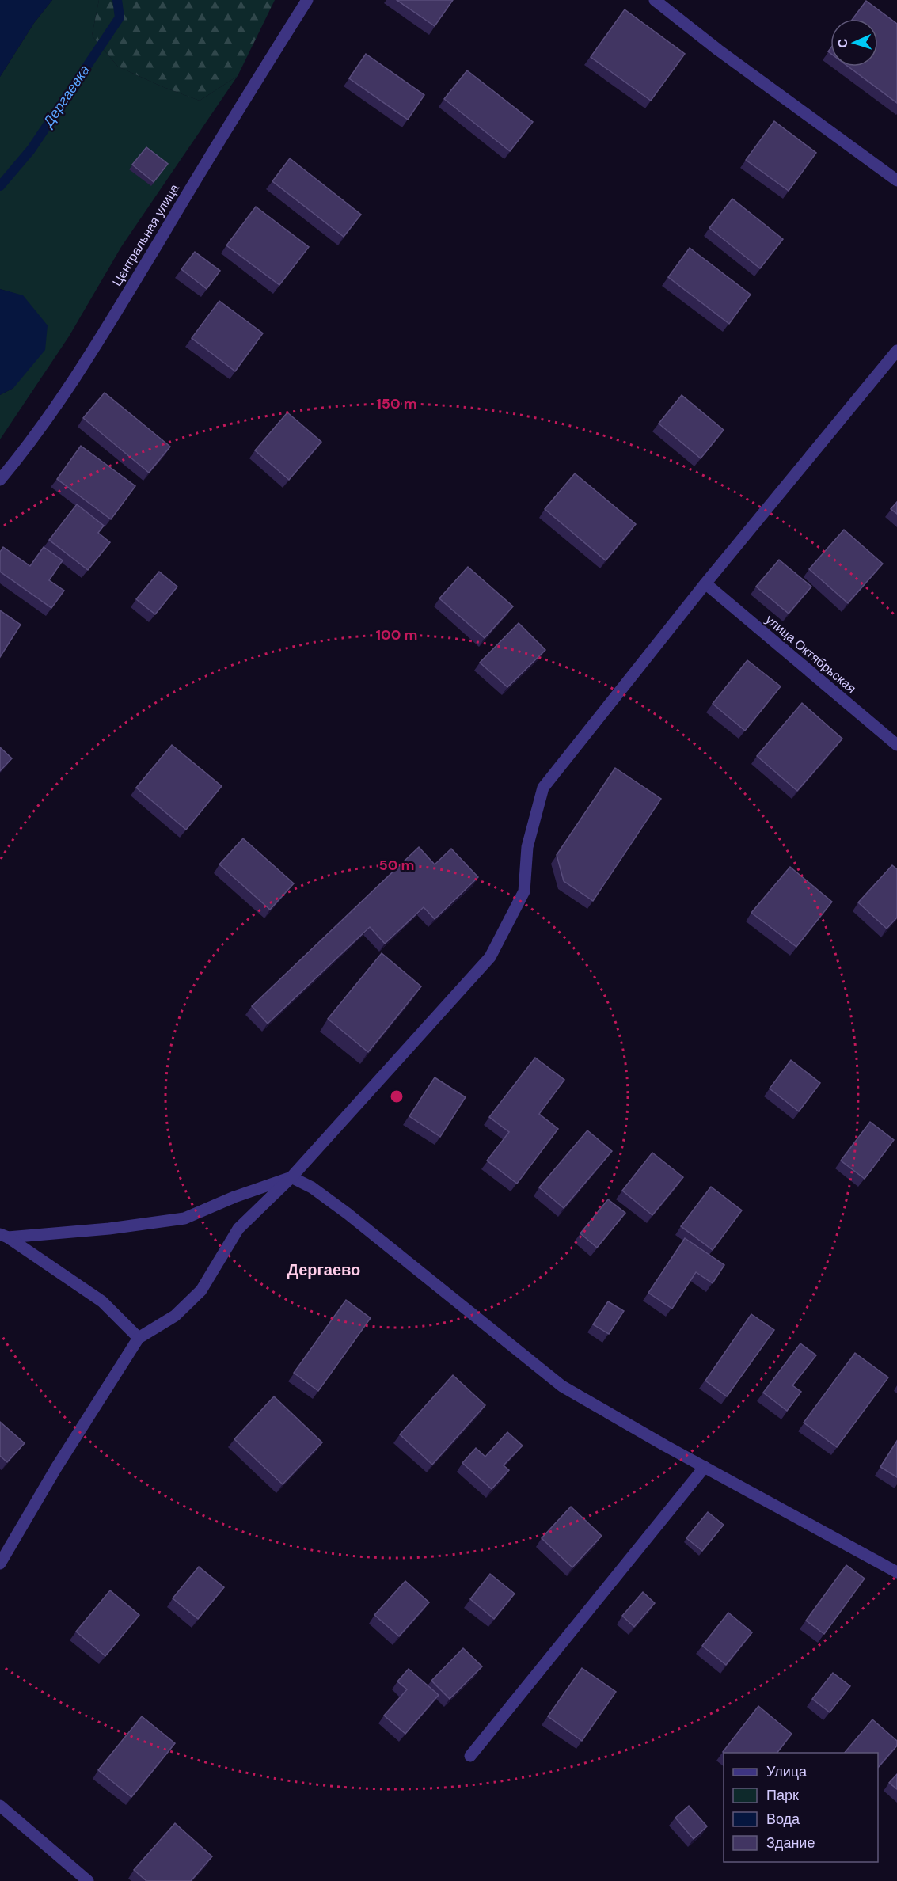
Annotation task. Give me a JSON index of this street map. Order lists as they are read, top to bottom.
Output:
{
  "streets": {
    "street": ["Центральная улица", "улица Октябрьская"]
  },
  "districts": ["Дергаево"],
  "water": ["Дергаевка"],
  "legend": [
    "Улица",
    "Парк",
    "Вода",
    "Здание"
  ],
  "north": "left",
  "rings": ["150 m", "100 m", "50 m"]
}
